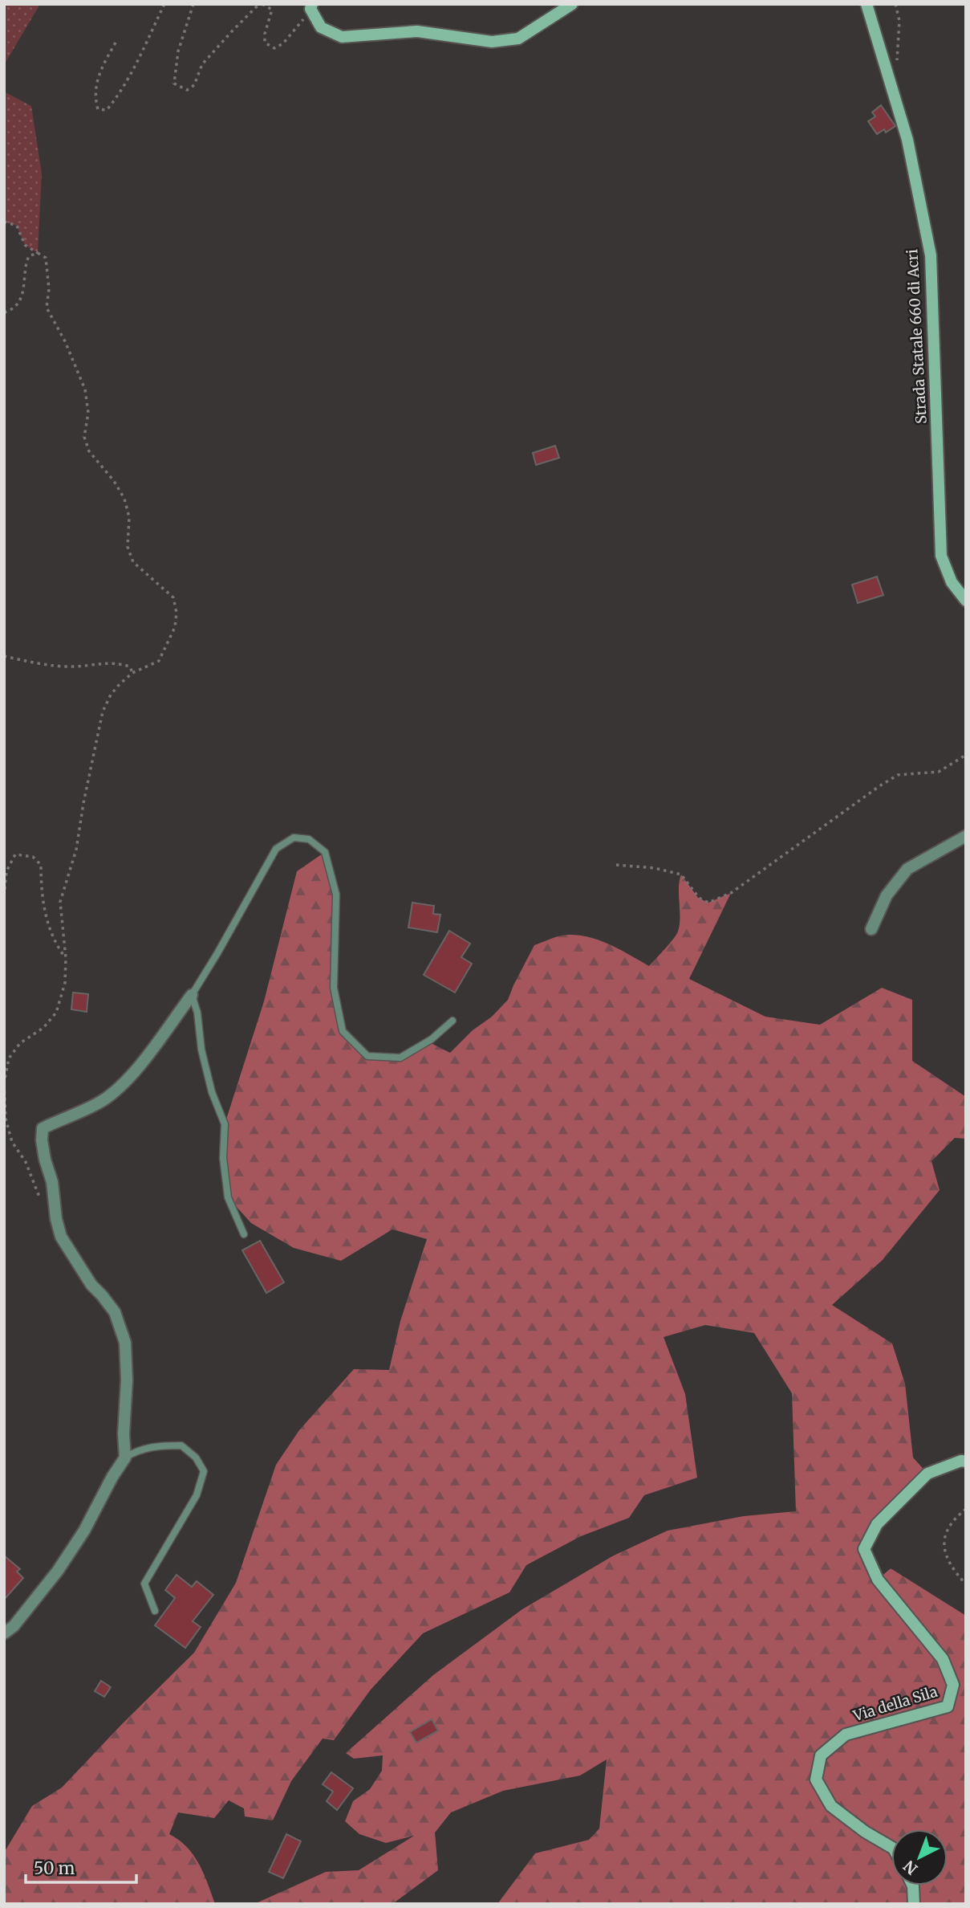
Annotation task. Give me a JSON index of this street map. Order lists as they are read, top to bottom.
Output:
{
  "streets": {
    "main road": ["Strada Statale 660 di Acri", "Via della Sila"]
  },
  "scale_bar": "50 m",
  "north": "bottom left"
}
